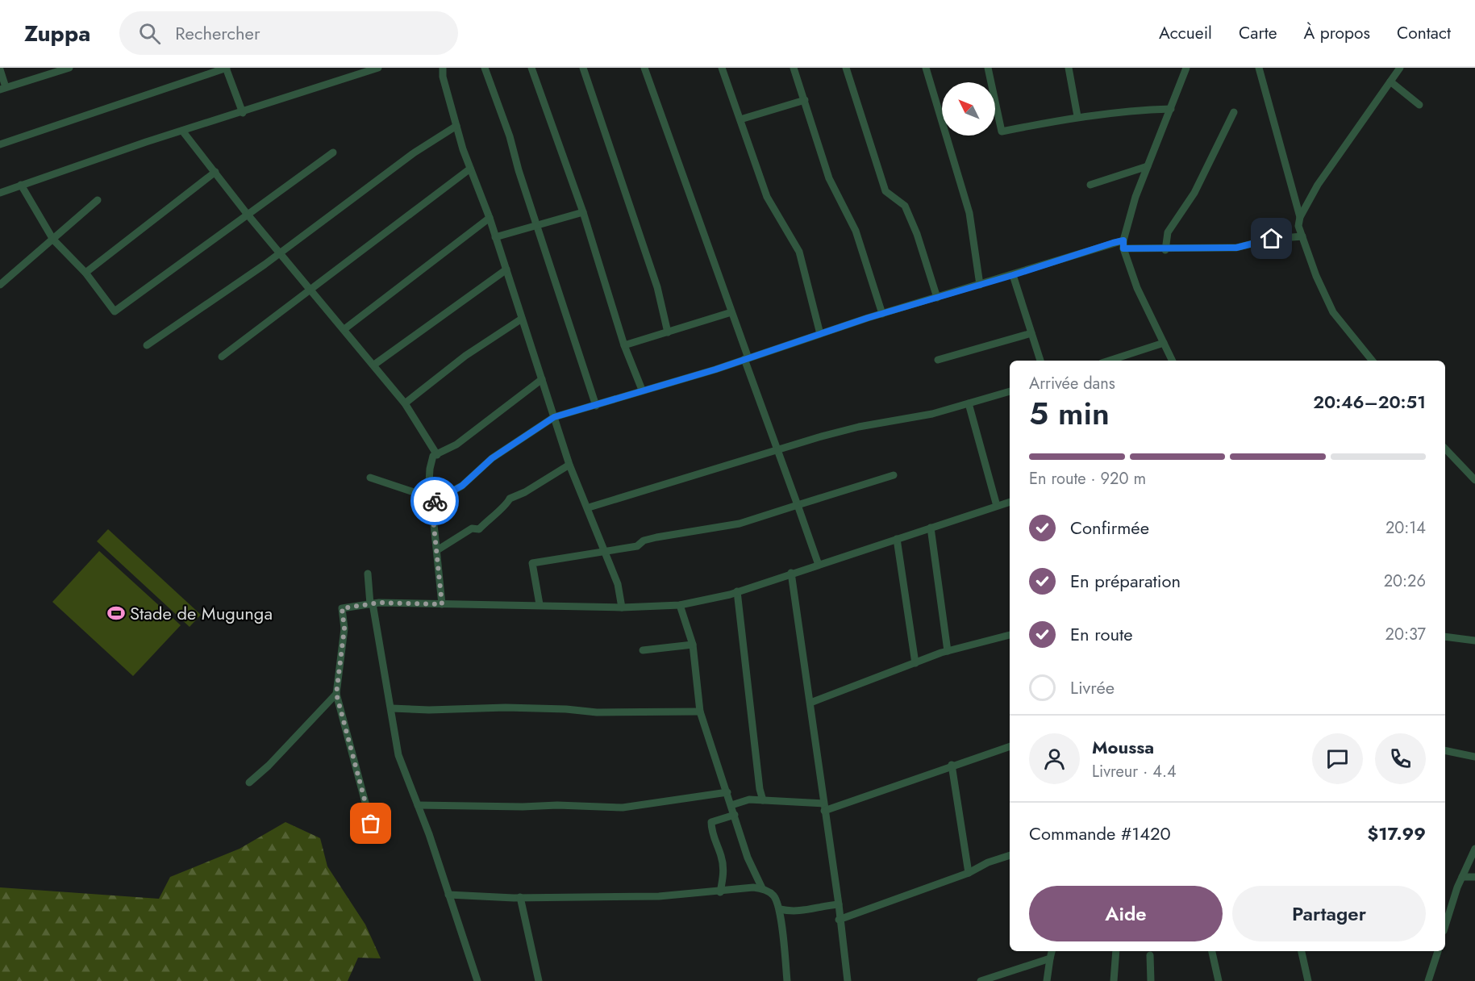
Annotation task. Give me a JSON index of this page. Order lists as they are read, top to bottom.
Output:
{
  "places": {
    "sports": ["Stade de Mugunga"]
  },
  "north": "top left",
  "page": {
    "header": "Zuppa",
    "search": "Rechercher",
    "nav": [
      "Accueil",
      "Carte",
      "À propos",
      "Contact"
    ],
    "heading": ["5 min", "Arrivée dans", "20:46–20:51"],
    "panel": [
      "Moussa",
      "Livreur · 4.4",
      "Commande #1420",
      "$17.99"
    ],
    "bar": "En route · 920 m",
    "list": [
      ["Confirmée", "20:14"],
      ["En préparation", "20:26"],
      ["En route", "20:37"],
      "Livrée"
    ],
    "buttons": ["Aide", "Partager"]
  }
}
